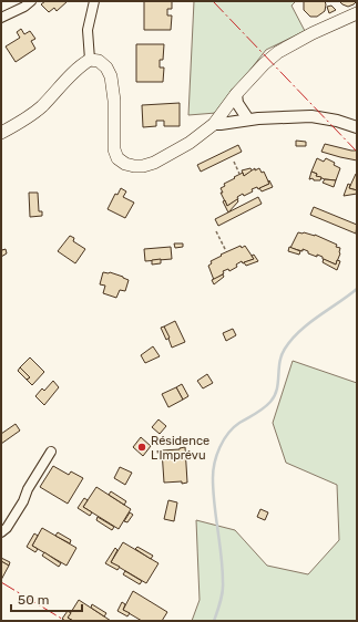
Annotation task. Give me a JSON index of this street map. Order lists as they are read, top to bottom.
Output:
{
  "places": ["Résidence L'Imprévu"],
  "scale_bar": "50 m"
}
